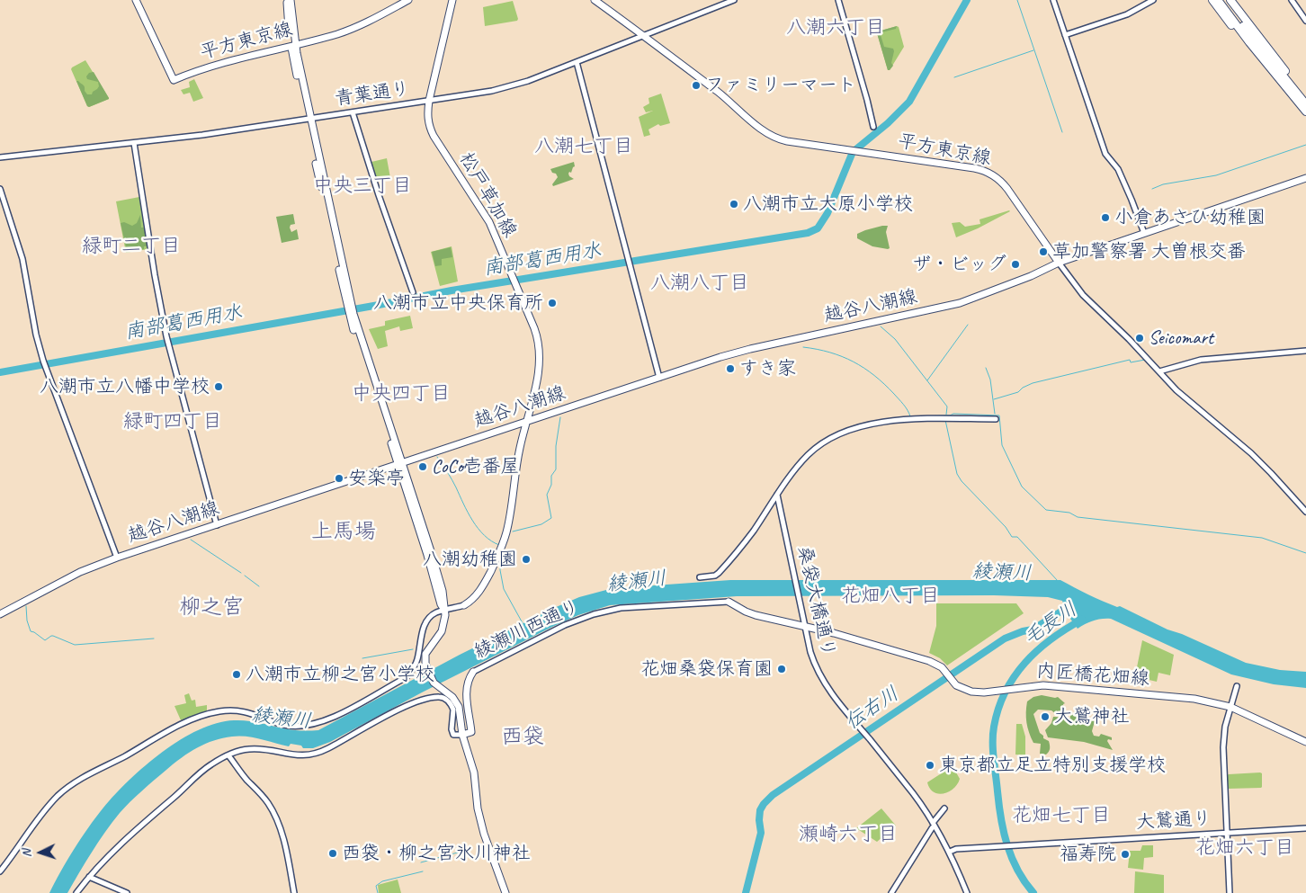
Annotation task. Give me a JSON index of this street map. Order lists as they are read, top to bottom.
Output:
{
  "streets": {
    "main road": [
      "平方東京線",
      "松戸草加線",
      "越谷八潮線",
      "内匠橋花畑線"
    ],
    "street": [
      "青葉通り",
      "桑袋大橋通り",
      "綾瀬川西通り",
      "大鷲通り"
    ]
  },
  "crossings": [
    ["平方東京線", "青葉通り"],
    ["平方東京線", "越谷八潮線"],
    ["青葉通り", "松戸草加線"],
    ["松戸草加線", "越谷八潮線"],
    ["桑袋大橋通り", "内匠橋花畑線"],
    ["桑袋大橋通り", "大鷲通り"],
    ["綾瀬川西通り", "内匠橋花畑線"]
  ],
  "districts": [
    "八潮六丁目",
    "八潮七丁目",
    "中央三丁目",
    "緑町二丁目",
    "八潮八丁目",
    "中央四丁目",
    "緑町四丁目",
    "上馬場",
    "花畑八丁目",
    "柳之宮",
    "西袋",
    "花畑七丁目",
    "瀬崎六丁目",
    "花畑六丁目"
  ],
  "water": [
    "南部葛西用水",
    "綾瀬川",
    "毛長川",
    "伝右川"
  ],
  "places": [
    "ファミリーマート",
    "八潮市立大原小学校",
    "小倉あさひ幼稚園",
    "草加警察署 大曽根交番",
    "ザ・ビッグ",
    "八潮市立中央保育所",
    "Seicomart",
    "すき家",
    "八潮市立八幡中学校",
    "CoCo壱番屋",
    "安楽亭",
    "八潮幼稚園",
    "花畑桑袋保育園",
    "八潮市立柳之宮小学校",
    "大鷲神社",
    "東京都立足立特別支援学校",
    "西袋・柳之宮氷川神社",
    "福寿院"
  ],
  "north": "left"
}
